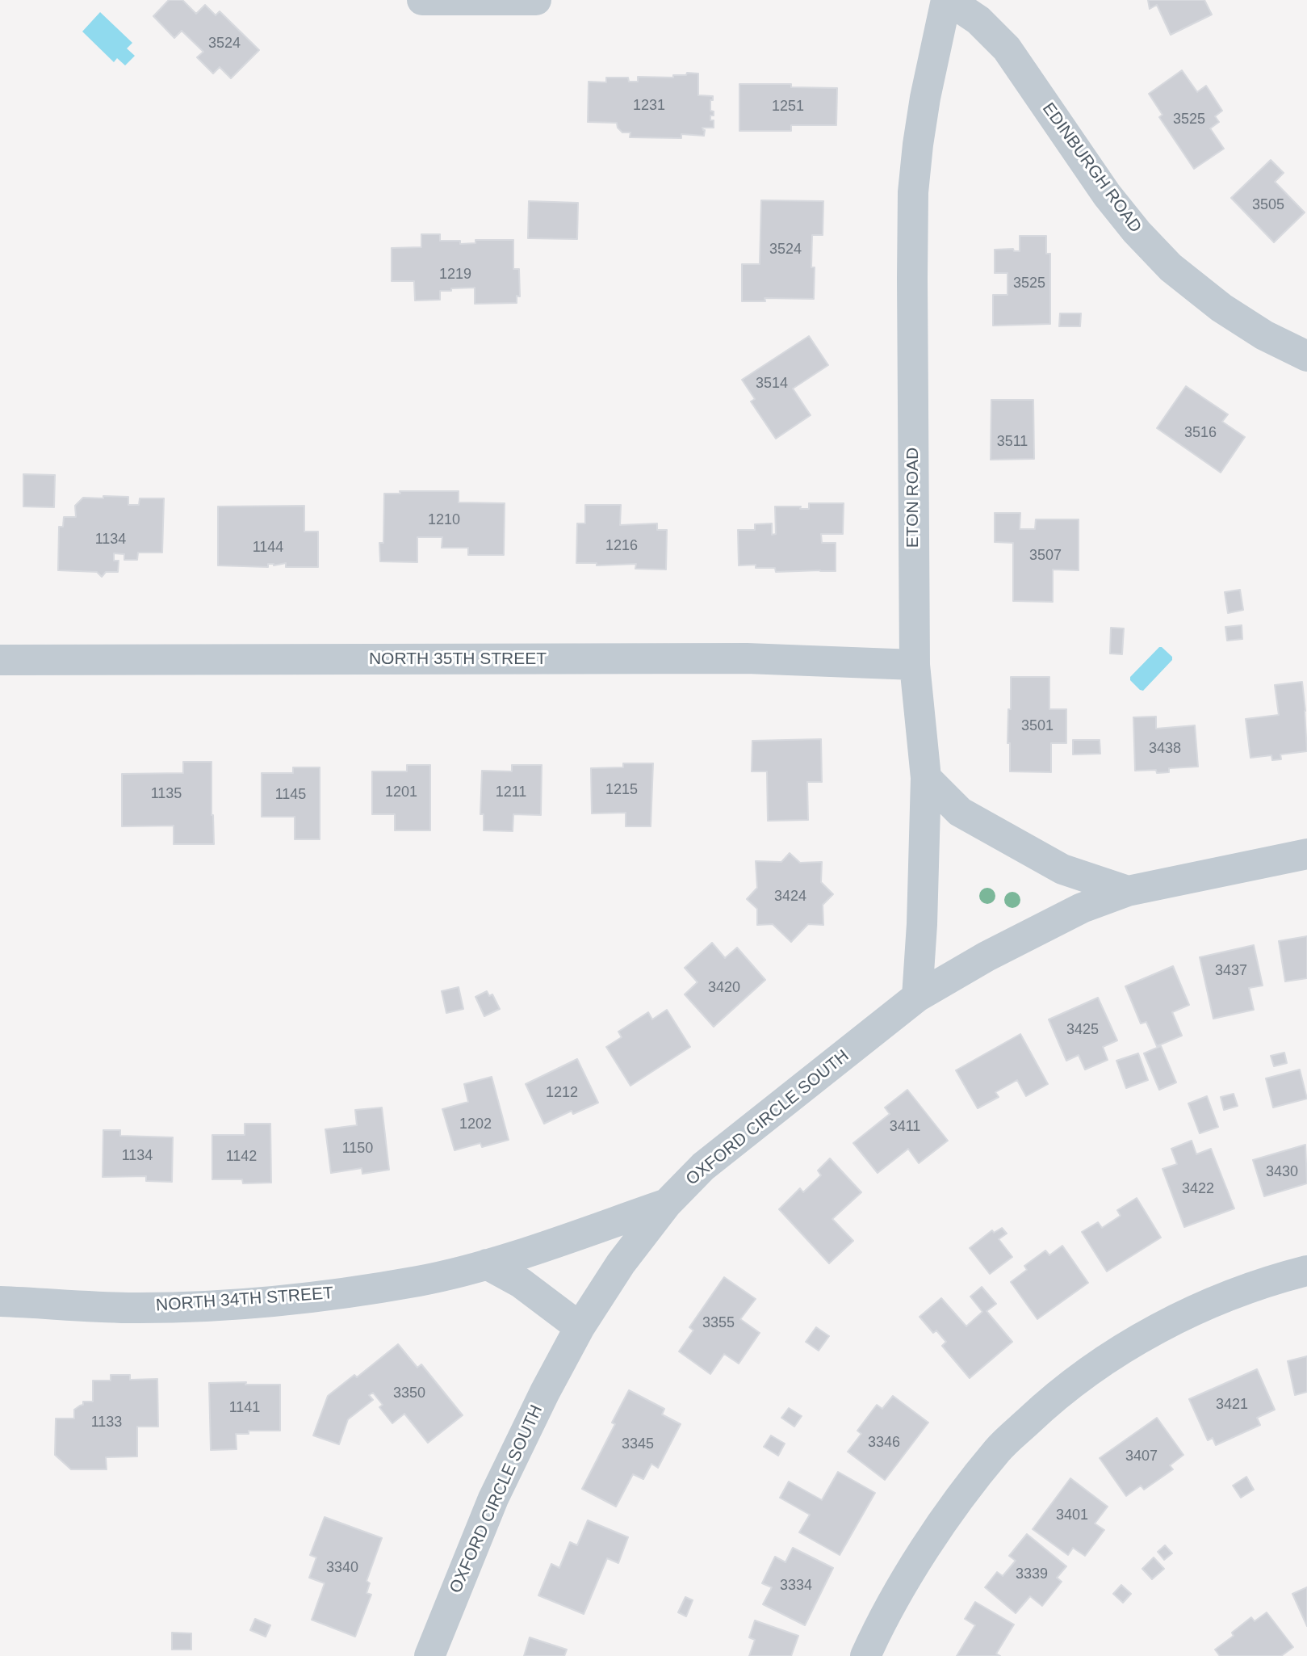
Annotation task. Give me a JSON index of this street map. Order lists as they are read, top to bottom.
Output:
{
  "streets": {
    "street": [
      "EDINBURGH ROAD",
      "ETON ROAD",
      "NORTH 35TH STREET",
      "OXFORD CIRCLE SOUTH",
      "NORTH 34TH STREET"
    ]
  },
  "crossings": [
    ["EDINBURGH ROAD", "ETON ROAD"],
    ["ETON ROAD", "NORTH 35TH STREET"],
    ["ETON ROAD", "OXFORD CIRCLE SOUTH"],
    ["OXFORD CIRCLE SOUTH", "NORTH 34TH STREET"]
  ],
  "house_numbers": [
    "3524",
    "1231",
    "1251",
    "3525",
    "3505",
    "3524",
    "1219",
    "3525",
    "3514",
    "3516",
    "3511",
    "1210",
    "1134",
    "1216",
    "1144",
    "3507",
    "3501",
    "3438",
    "1215",
    "1201",
    "1211",
    "1135",
    "1145",
    "3424",
    "3437",
    "3420",
    "3425",
    "1212",
    "1202",
    "3411",
    "1150",
    "1134",
    "1142",
    "3430",
    "3422",
    "3355",
    "3350",
    "3421",
    "1141",
    "1133",
    "3346",
    "3345",
    "3407",
    "3401",
    "3340",
    "3339",
    "3334"
  ]
}
